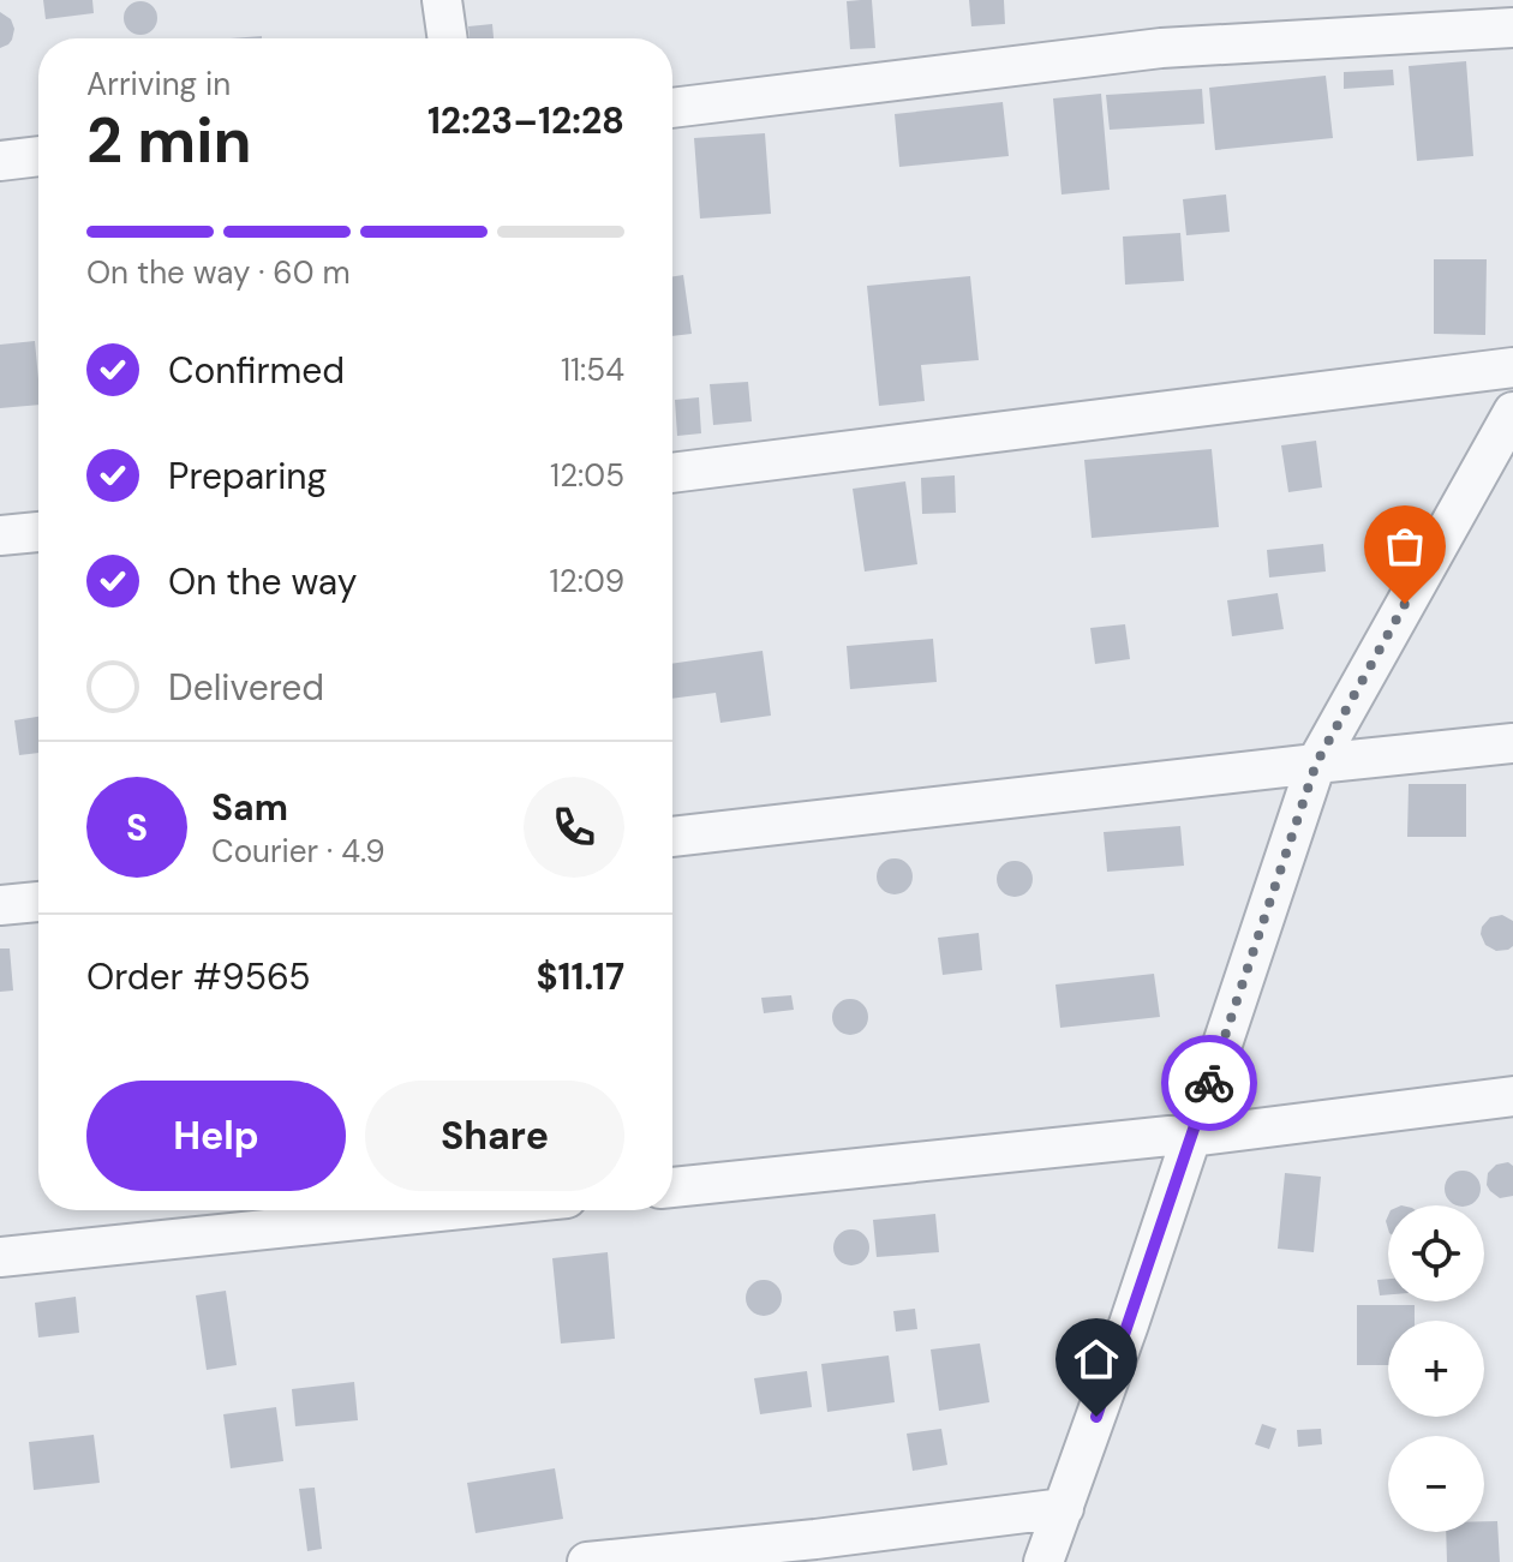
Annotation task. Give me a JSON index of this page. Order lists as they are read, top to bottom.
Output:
{
  "page": {
    "heading": ["2 min", "Arriving in", "12:23–12:28"],
    "panel": [
      "Sam",
      "Courier · 4.9",
      "Order #9565",
      "$11.17"
    ],
    "bar": "On the way · 60 m",
    "list": [
      ["Confirmed", "11:54"],
      ["Preparing", "12:05"],
      ["On the way", "12:09"],
      "Delivered"
    ],
    "round": "S",
    "buttons": ["Help", "Share"],
    "map_buttons": ["+", "−"]
  }
}
